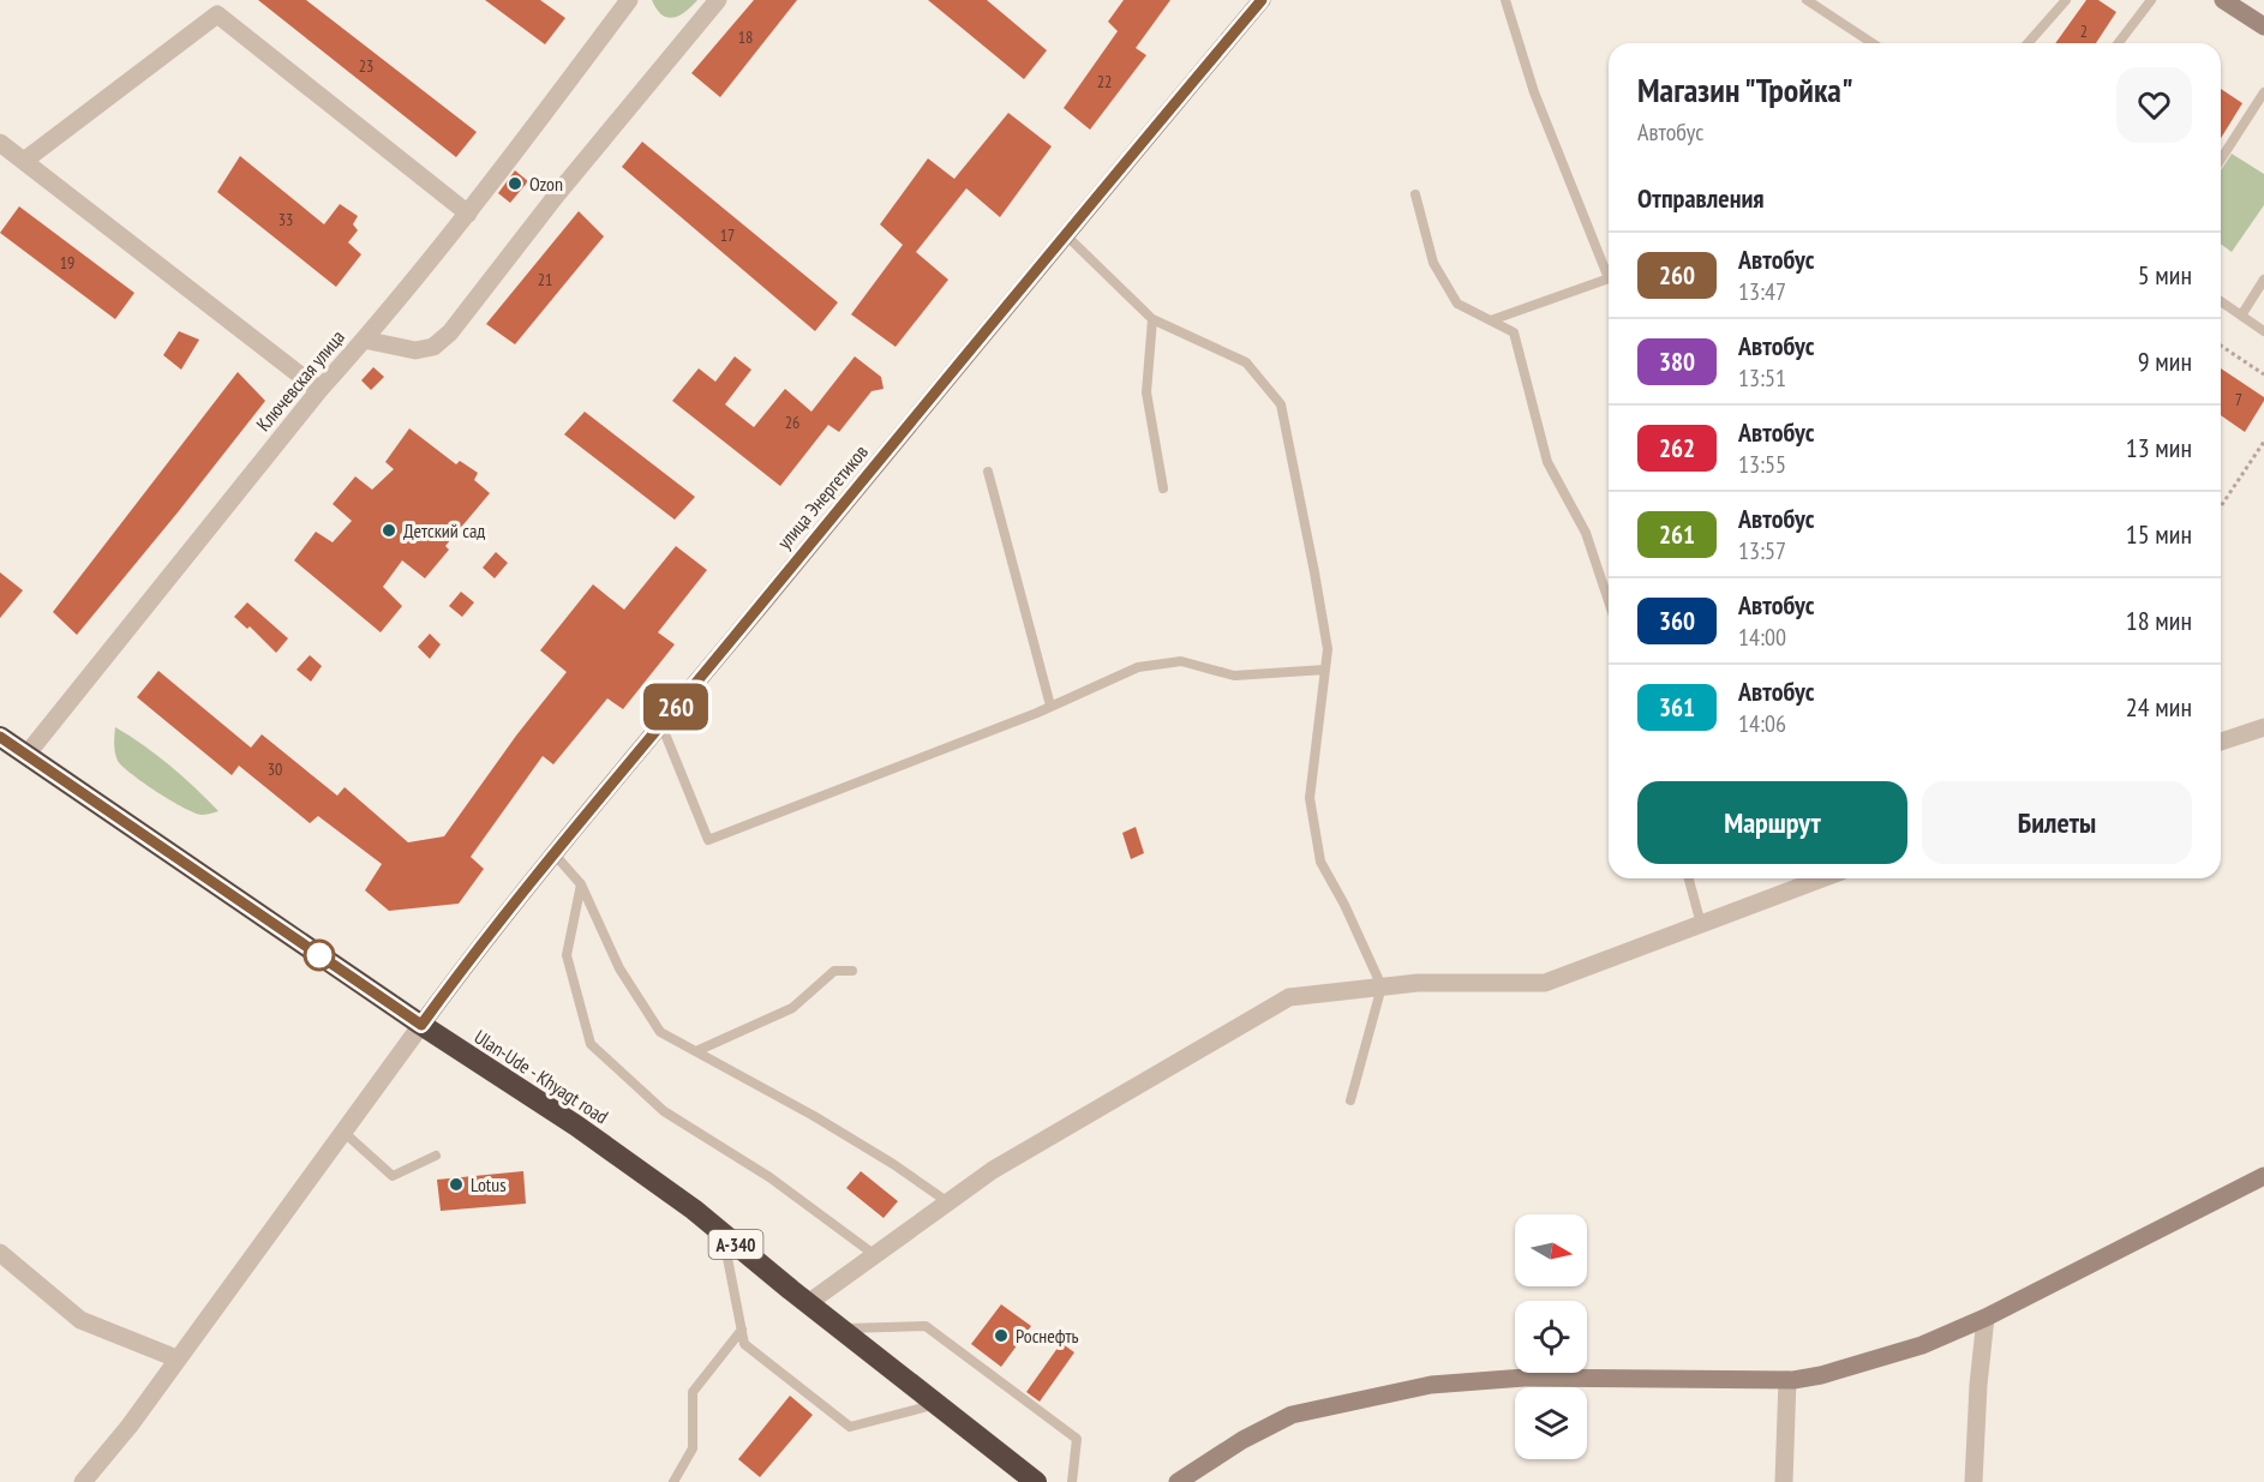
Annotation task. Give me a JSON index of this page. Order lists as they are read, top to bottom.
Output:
{
  "streets": {
    "highway": ["Ulan-Ude - Khyagt road", "А-340"],
    "street": ["Ключевская улица", "улица Энергетиков"]
  },
  "crossings": [
    ["Ключевская улица", "Ulan-Ude - Khyagt road"],
    ["улица Энергетиков", "Ulan-Ude - Khyagt road"]
  ],
  "places": [
    "Ozon",
    "Детский сад",
    "Lotus",
    "Роснефть"
  ],
  "lines": ["bus line 260"],
  "house_numbers": [
    "2",
    "18",
    "23",
    "22",
    "33",
    "17",
    "19",
    "21",
    "7",
    "26",
    "30"
  ],
  "north": "right",
  "page": {
    "on_map": "260",
    "heading": [
      ["Магазин \"Тройка\"", "Автобус"],
      "Отправления"
    ],
    "list": [
      {
        "mark": "260",
        "name": "Автобус",
        "note": "13:47",
        "value": "5 мин"
      },
      {
        "mark": "380",
        "name": "Автобус",
        "note": "13:51",
        "value": "9 мин"
      },
      {
        "mark": "262",
        "name": "Автобус",
        "note": "13:55",
        "value": "13 мин"
      },
      {
        "mark": "261",
        "name": "Автобус",
        "note": "13:57",
        "value": "15 мин"
      },
      {
        "mark": "360",
        "name": "Автобус",
        "note": "14:00",
        "value": "18 мин"
      },
      {
        "mark": "361",
        "name": "Автобус",
        "note": "14:06",
        "value": "24 мин"
      }
    ],
    "buttons": ["Маршрут", "Билеты"]
  }
}
